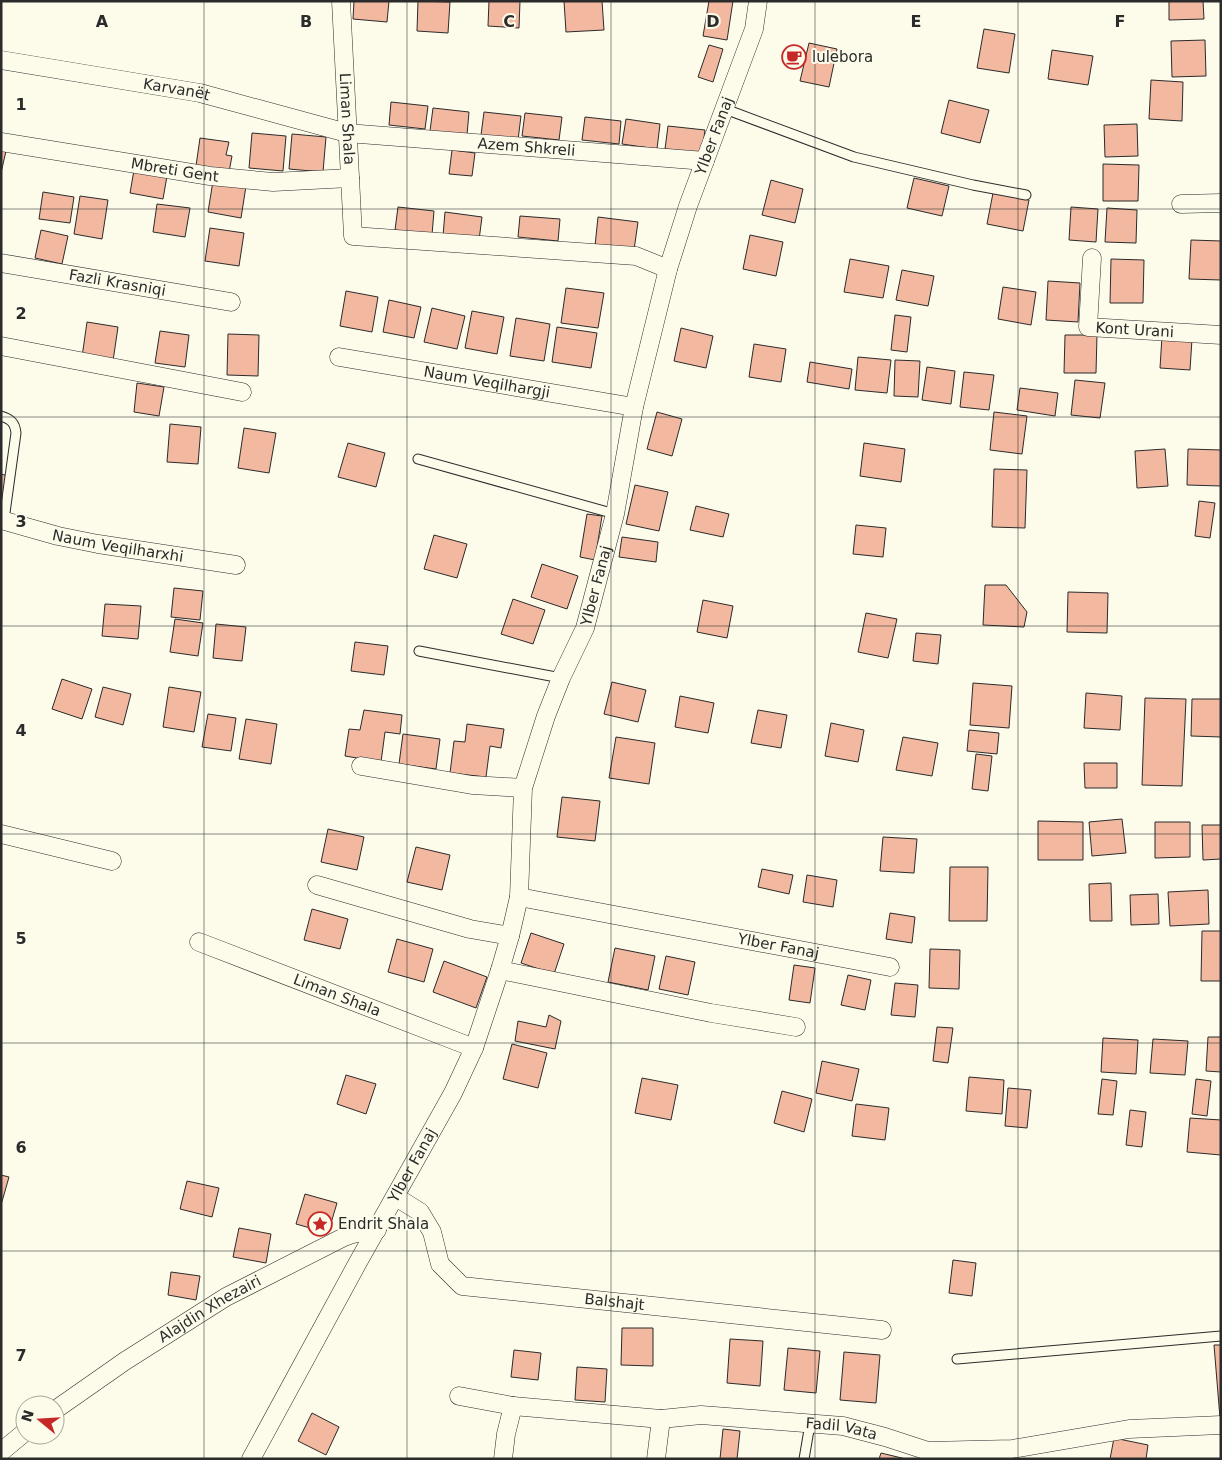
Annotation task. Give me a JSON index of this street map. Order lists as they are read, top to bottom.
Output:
{
  "streets": {
    "street": [
      "Karvanët",
      "Liman Shala",
      "Ylber Fanaj",
      "Azem Shkreli",
      "Mbreti Gent",
      "Fazli Krasniqi",
      "Kont Urani",
      "Naum Veqilhargji",
      "Naum Veqilharxhi",
      "Balshajt",
      "Alajdin Xhezairi",
      "Fadil Vata"
    ]
  },
  "crossings": [
    ["Karvanët", "Liman Shala"],
    ["Karvanët", "Azem Shkreli"],
    ["Liman Shala", "Ylber Fanaj"],
    ["Liman Shala", "Azem Shkreli"],
    ["Liman Shala", "Mbreti Gent"],
    ["Ylber Fanaj", "Azem Shkreli"],
    ["Ylber Fanaj", "Naum Veqilhargji"],
    ["Ylber Fanaj", "Balshajt"],
    ["Ylber Fanaj", "Alajdin Xhezairi"]
  ],
  "places": {
    "cafe": ["lulebora"],
    "place": ["Endrit Shala"]
  },
  "north": "left",
  "grid": {
    "columns": [
      "A",
      "B",
      "C",
      "D",
      "E",
      "F"
    ],
    "rows": [
      "1",
      "2",
      "3",
      "4",
      "5",
      "6",
      "7"
    ]
  }
}
